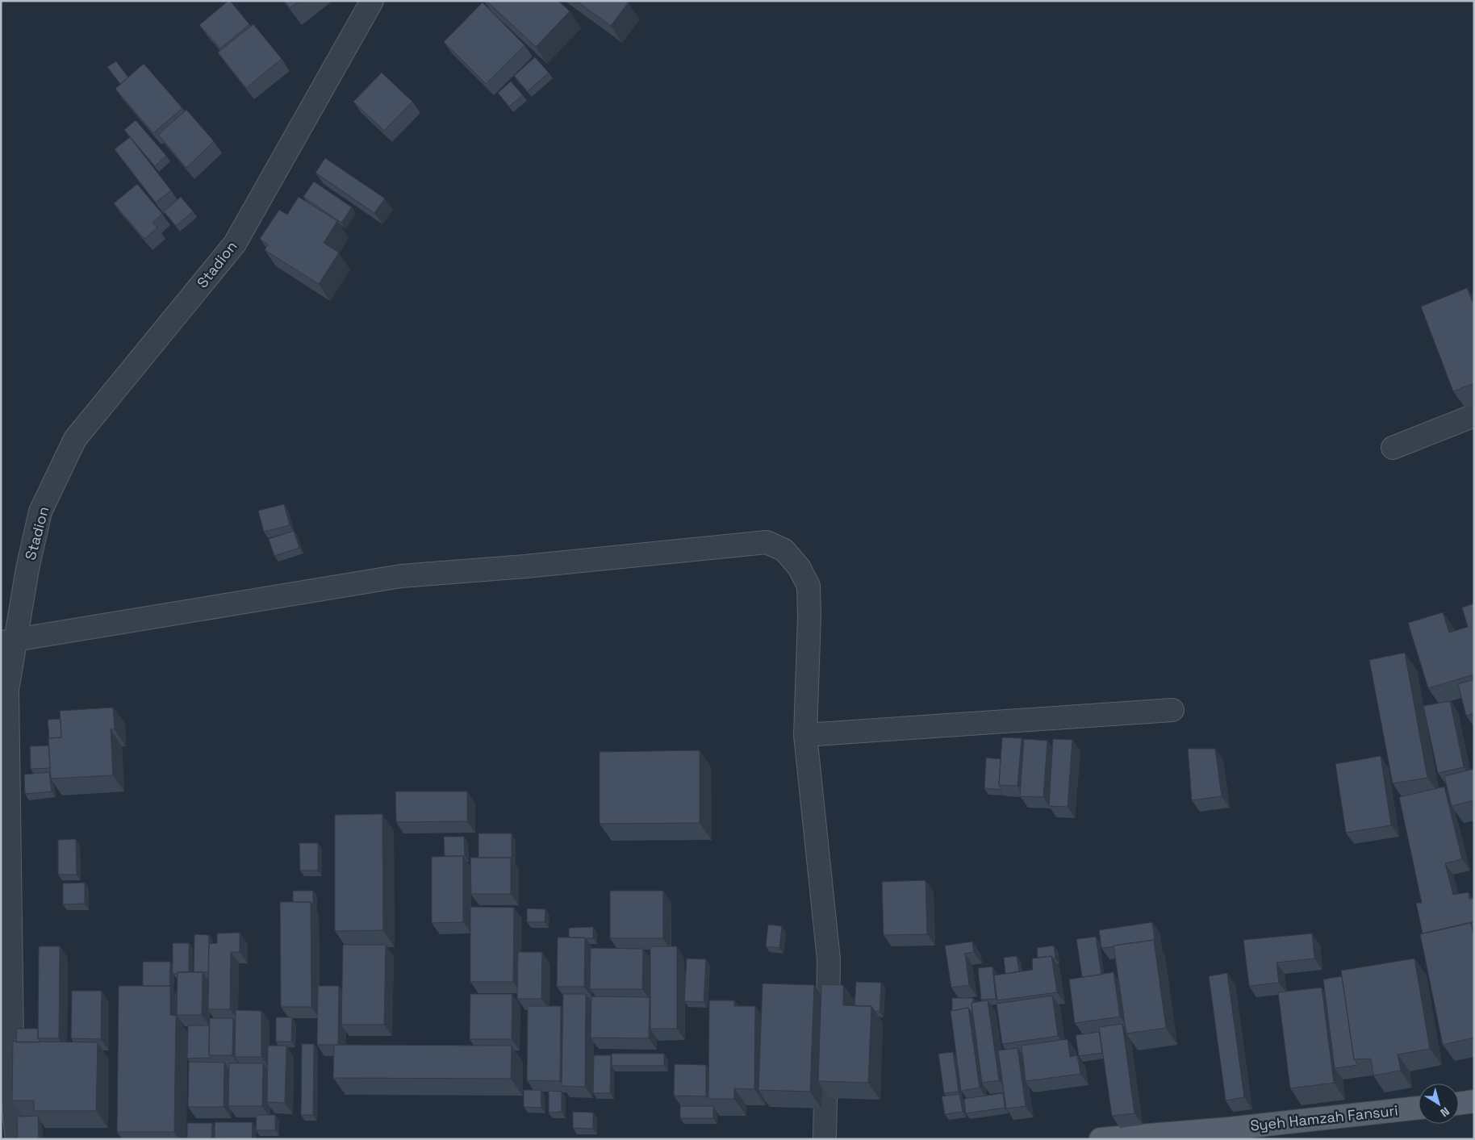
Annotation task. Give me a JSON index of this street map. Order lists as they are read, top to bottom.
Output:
{
  "streets": {
    "main road": ["Syeh Hamzah Fansuri"],
    "street": ["Stadion"]
  },
  "north": "bottom right"
}
